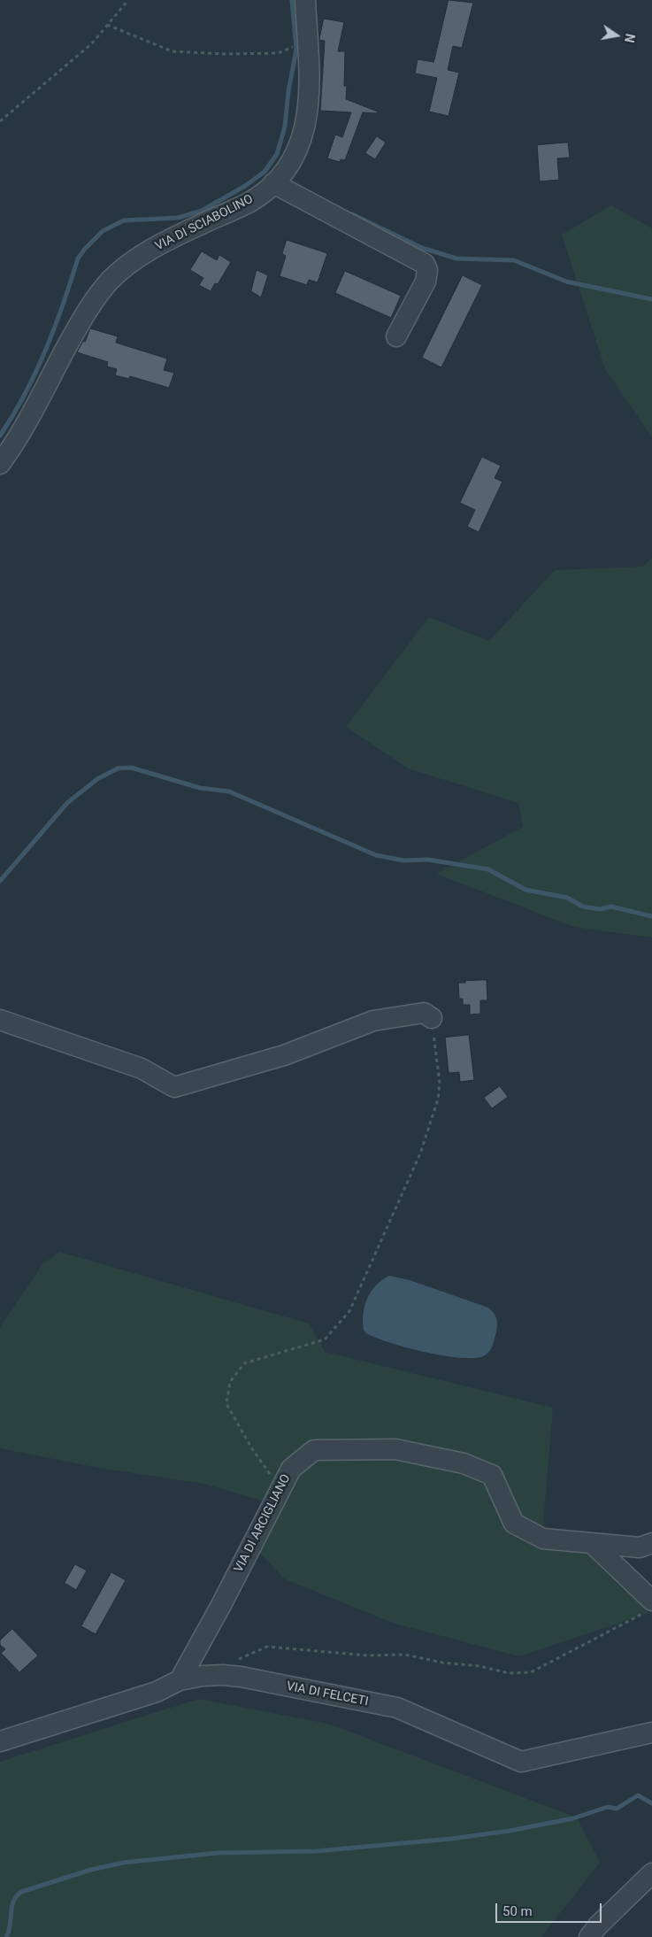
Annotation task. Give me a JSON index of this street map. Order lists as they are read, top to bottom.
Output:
{
  "streets": {
    "street": ["VIA DI SCIABOLINO", "VIA DI ARCIGLIANO", "VIA DI FELCETI"]
  },
  "crossings": [
    ["VIA DI ARCIGLIANO", "VIA DI FELCETI"]
  ],
  "scale_bar": "50 m",
  "north": "right"
}
